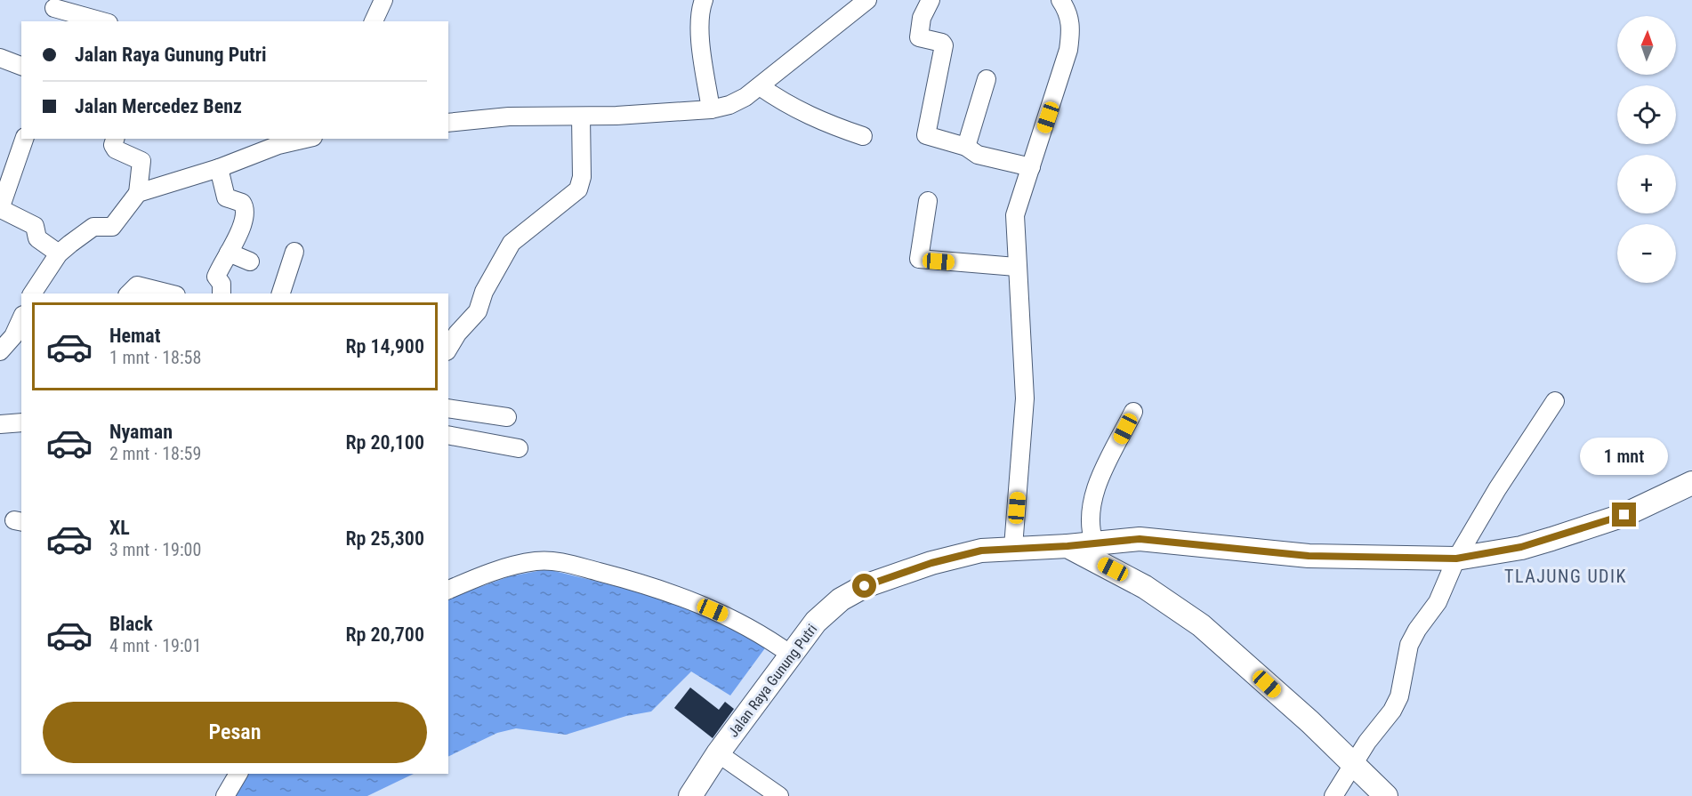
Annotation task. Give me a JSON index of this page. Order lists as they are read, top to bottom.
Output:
{
  "streets": {
    "main road": ["Jalan Raya Gunung Putri"]
  },
  "districts": ["TLAJUNG UDIK"],
  "north": "top",
  "page": {
    "map_buttons": ["+", "−"],
    "banner": ["Jalan Raya Gunung Putri", "Jalan Mercedez Benz"],
    "list": [
      {
        "name": "Hemat",
        "note": "1 mnt · 18:58",
        "value": "Rp 14,900"
      },
      {
        "name": "Nyaman",
        "note": "2 mnt · 18:59",
        "value": "Rp 20,100"
      },
      {
        "name": "XL",
        "note": "3 mnt · 19:00",
        "value": "Rp 25,300"
      },
      {
        "name": "Black",
        "note": "4 mnt · 19:01",
        "value": "Rp 20,700"
      }
    ],
    "bubble": "1 mnt",
    "buttons": "Pesan"
  }
}
